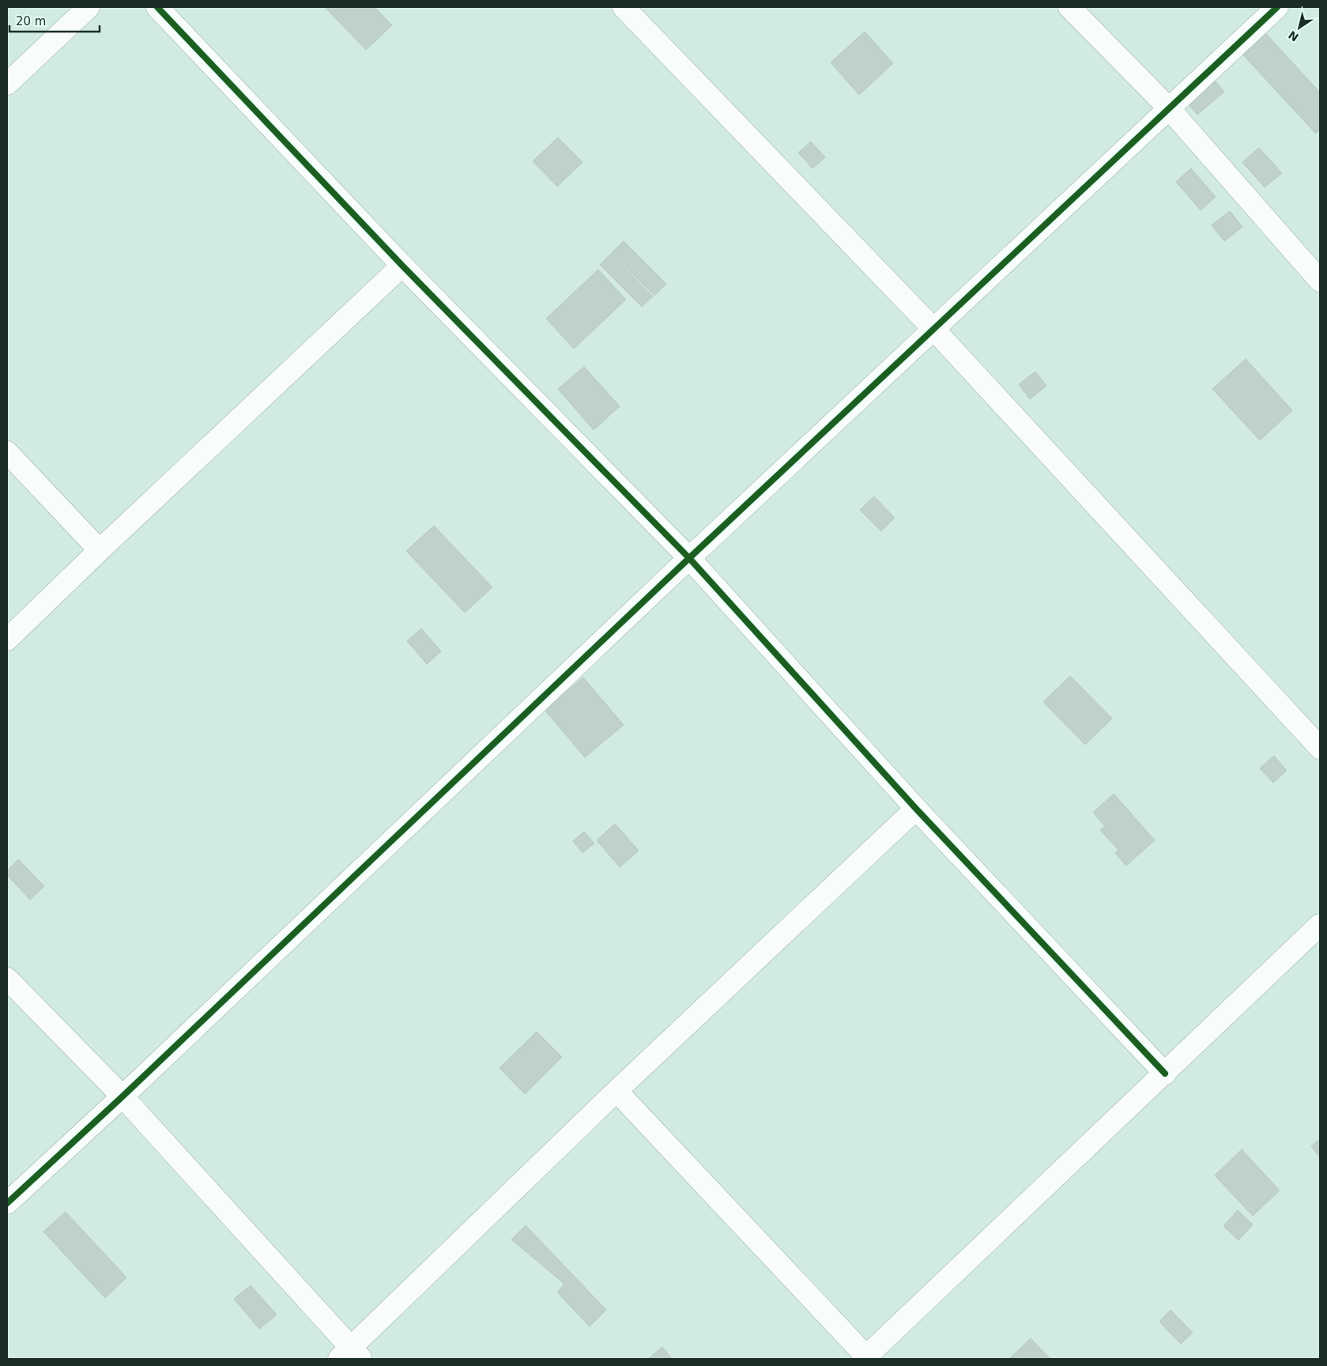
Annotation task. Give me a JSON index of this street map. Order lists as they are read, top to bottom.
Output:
{
  "scale_bar": "20 m",
  "north": "bottom left"
}
